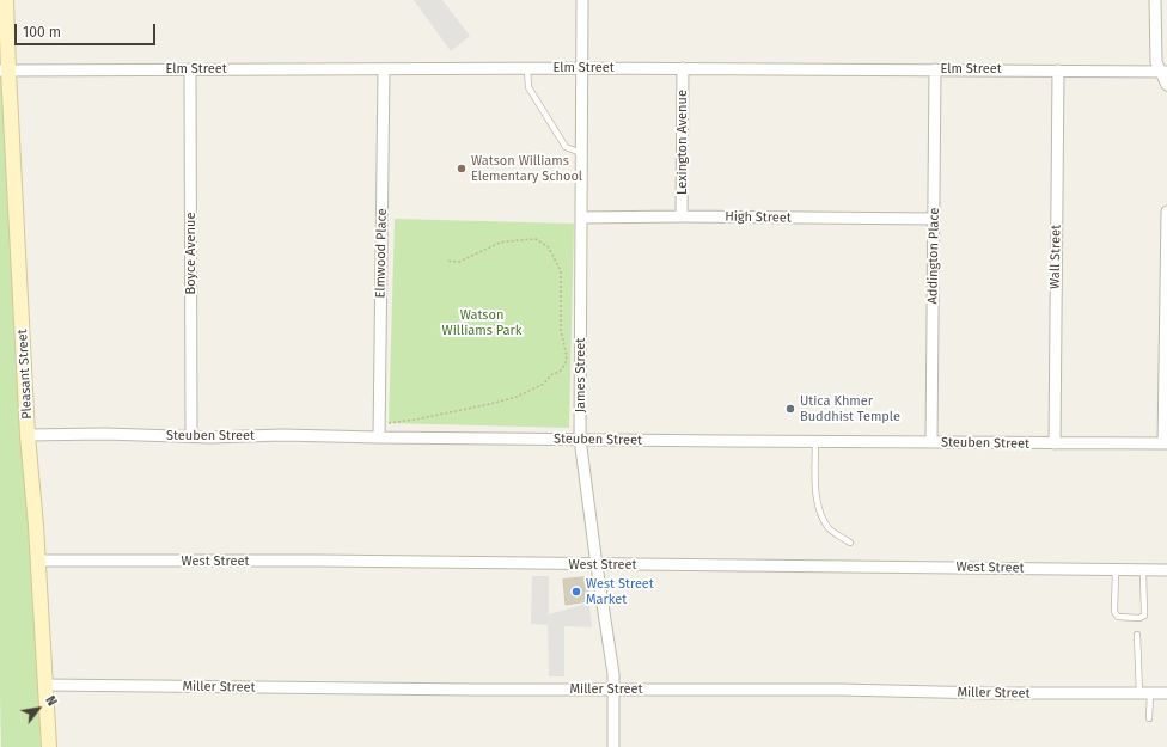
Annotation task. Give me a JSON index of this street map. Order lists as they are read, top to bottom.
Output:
{
  "streets": {
    "street": [
      "Elm Street",
      "Lexington Avenue",
      "High Street",
      "Boyce Avenue",
      "Elmwood Place",
      "Addington Place",
      "Wall Street",
      "Pleasant Street",
      "James Street",
      "Steuben Street",
      "West Street",
      "Miller Street"
    ]
  },
  "crossings": [
    ["Elm Street", "Lexington Avenue"],
    ["Elm Street", "Boyce Avenue"],
    ["Elm Street", "Elmwood Place"],
    ["Elm Street", "Addington Place"],
    ["Elm Street", "Wall Street"],
    ["Elm Street", "Pleasant Street"],
    ["Elm Street", "James Street"],
    ["Lexington Avenue", "High Street"],
    ["High Street", "Addington Place"],
    ["High Street", "James Street"],
    ["Boyce Avenue", "Steuben Street"],
    ["Elmwood Place", "Steuben Street"],
    ["Addington Place", "Steuben Street"],
    ["Wall Street", "Steuben Street"],
    ["Pleasant Street", "Steuben Street"],
    ["Pleasant Street", "West Street"],
    ["Pleasant Street", "Miller Street"],
    ["James Street", "Steuben Street"],
    ["James Street", "West Street"],
    ["James Street", "Miller Street"]
  ],
  "parks": ["Watson Williams Park"],
  "places": ["Watson Williams Elementary School", "Utica Khmer Buddhist Temple", "West Street Market"],
  "scale_bar": "100 m",
  "north": "top right"
}
